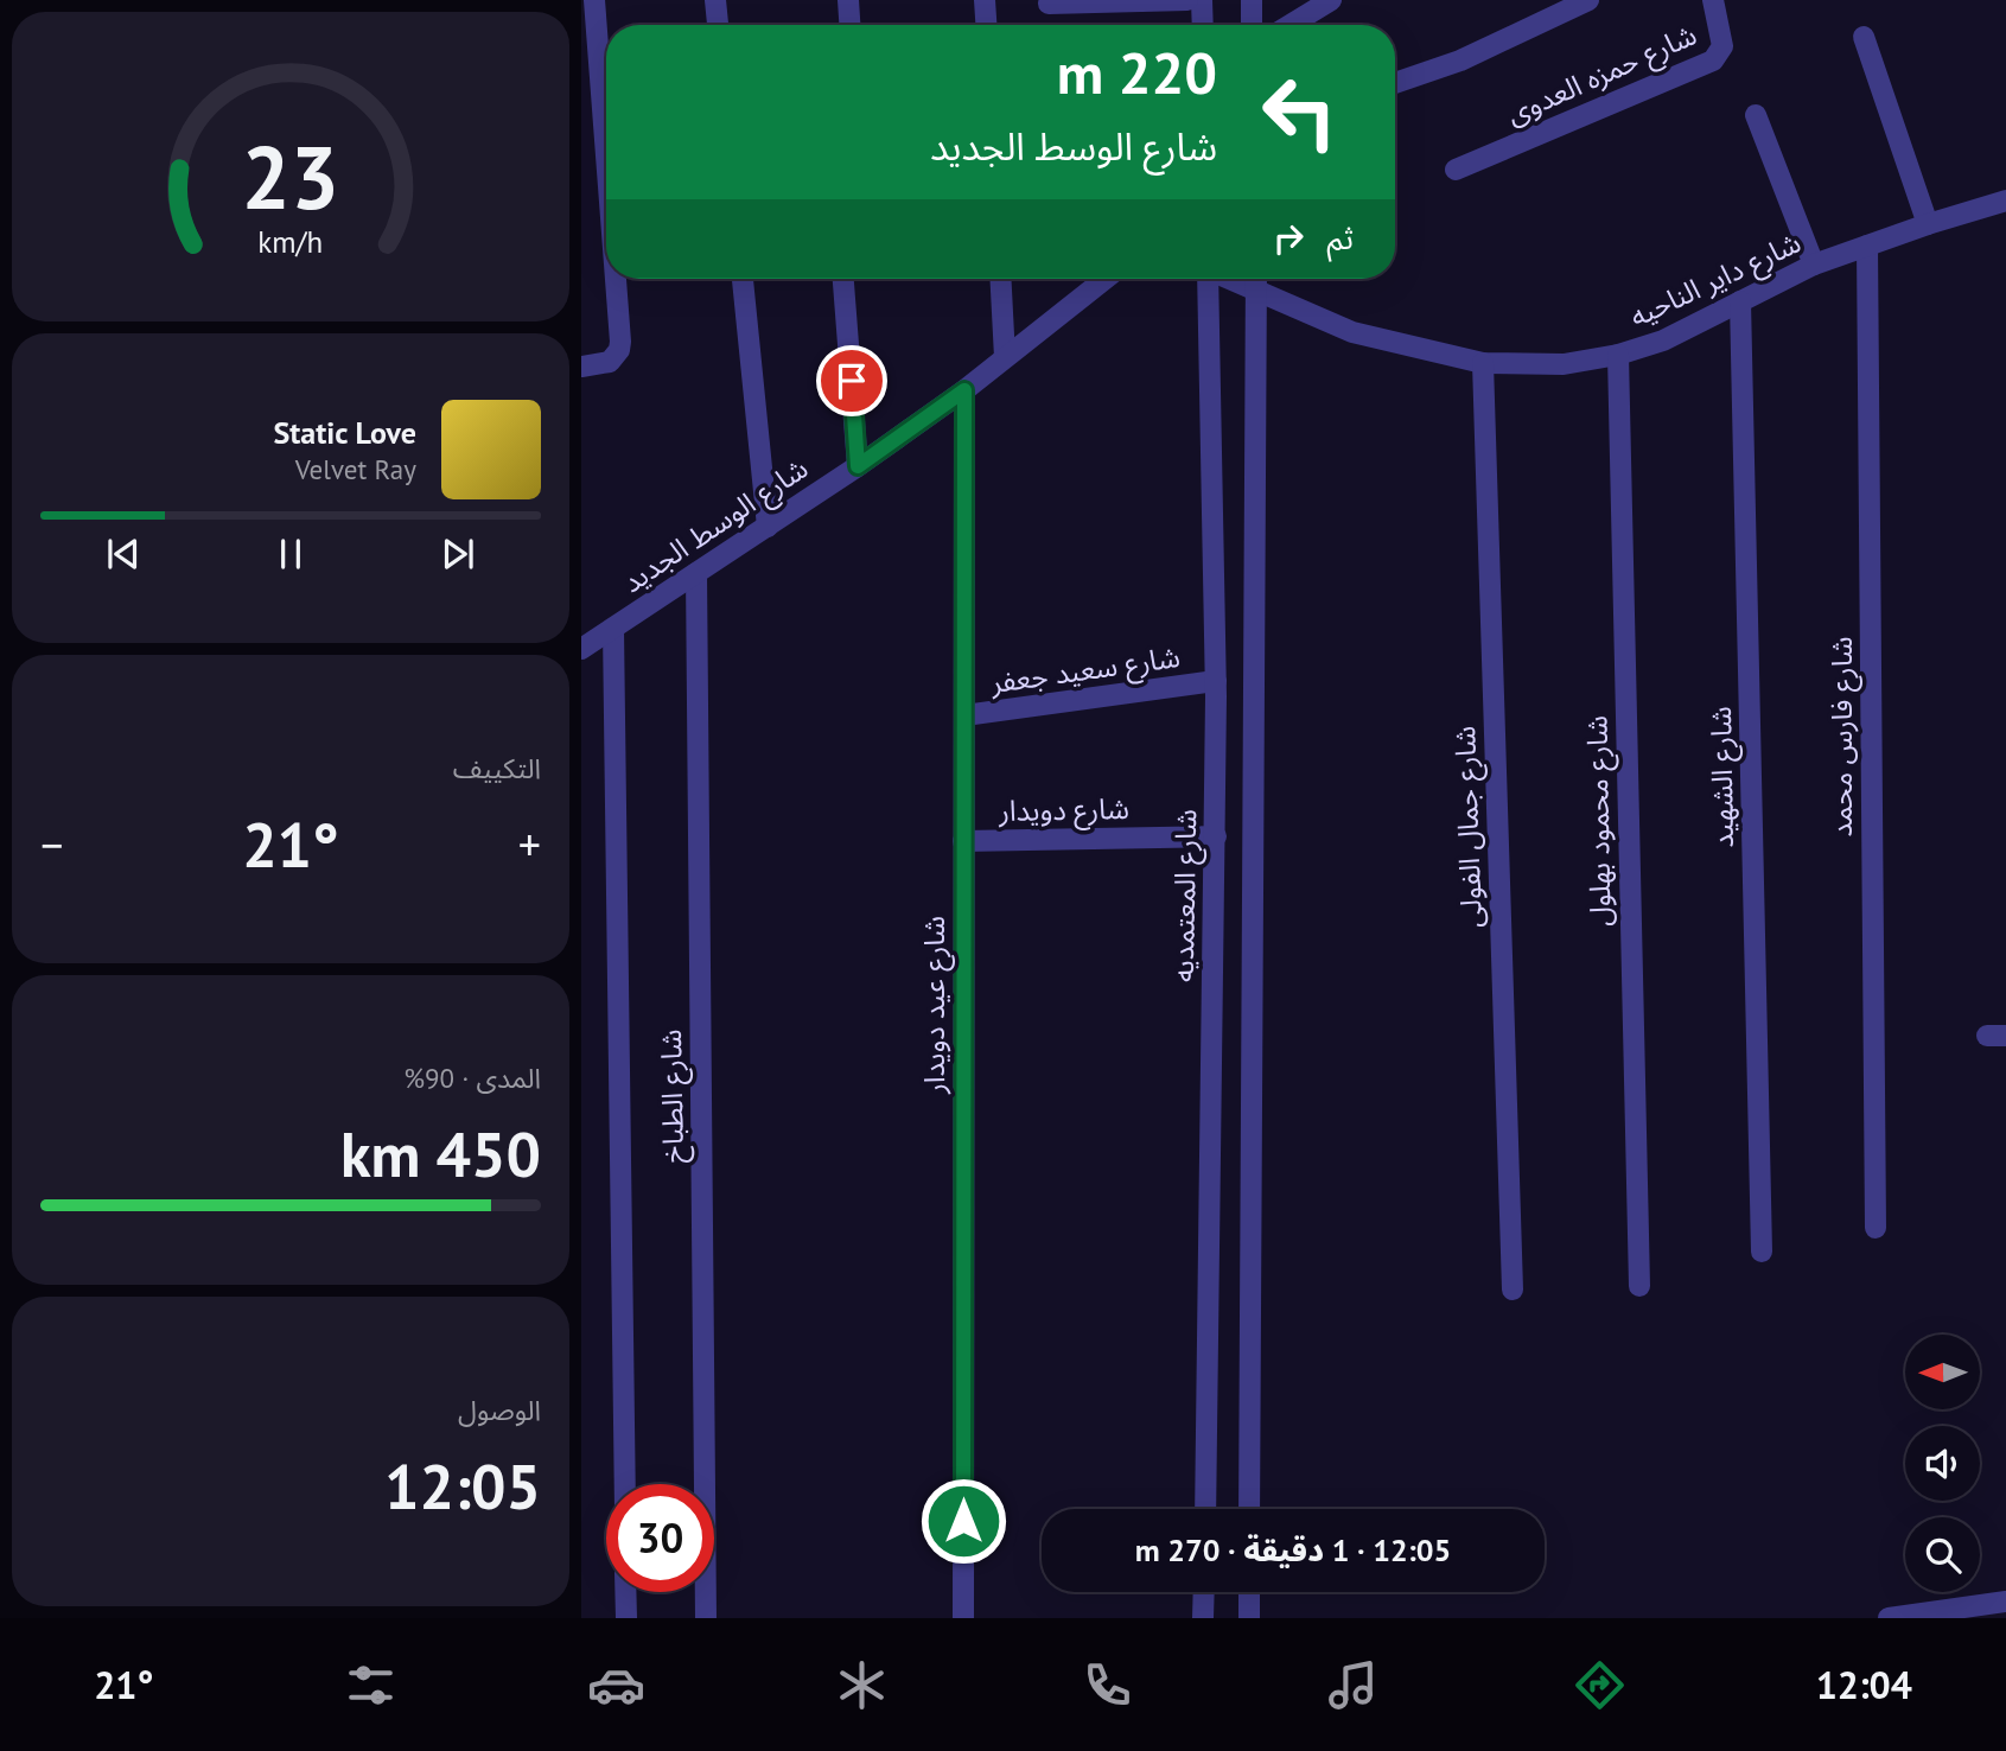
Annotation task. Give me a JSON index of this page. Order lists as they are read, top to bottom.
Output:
{
  "streets": {
    "street": [
      "شارع حمزه العدوى",
      "شارع داير الناحيه",
      "شارع الوسط الجديد",
      "شارع سعيد جعفر",
      "شارع فارس محمد",
      "شارع الشهيد",
      "شارع دويدار",
      "شارع محمود بهلول",
      "شارع جمال الفولى",
      "شارع المعتمديه",
      "شارع عيد دويدار",
      "شارع الطباخ"
    ]
  },
  "crossings": [
    ["شارع داير الناحيه", "شارع فارس محمد"],
    ["شارع داير الناحيه", "شارع الشهيد"],
    ["شارع داير الناحيه", "شارع محمود بهلول"],
    ["شارع داير الناحيه", "شارع جمال الفولى"],
    ["شارع الوسط الجديد", "شارع عيد دويدار"],
    ["شارع الوسط الجديد", "شارع الطباخ"],
    ["شارع سعيد جعفر", "شارع المعتمديه"],
    ["شارع سعيد جعفر", "شارع عيد دويدار"],
    ["شارع دويدار", "شارع المعتمديه"],
    ["شارع دويدار", "شارع عيد دويدار"]
  ],
  "north": "left",
  "page": {
    "turn": ["220 m", "شارع الوسط الجديد"],
    "then": "ثم",
    "song": ["Static Love", "Velvet Ray"],
    "tile": [
      "التكييف",
      ["المدى · 90%", "450 km"],
      ["الوصول", "12:05"]
    ],
    "heat": ["−", "21°", "+"],
    "limit": "30",
    "trip": "12:05 · 1 دقيقة · 270 m",
    "tabs": ["12:04", "21°"],
    "gauge": ["23", "km/h"]
  }
}
